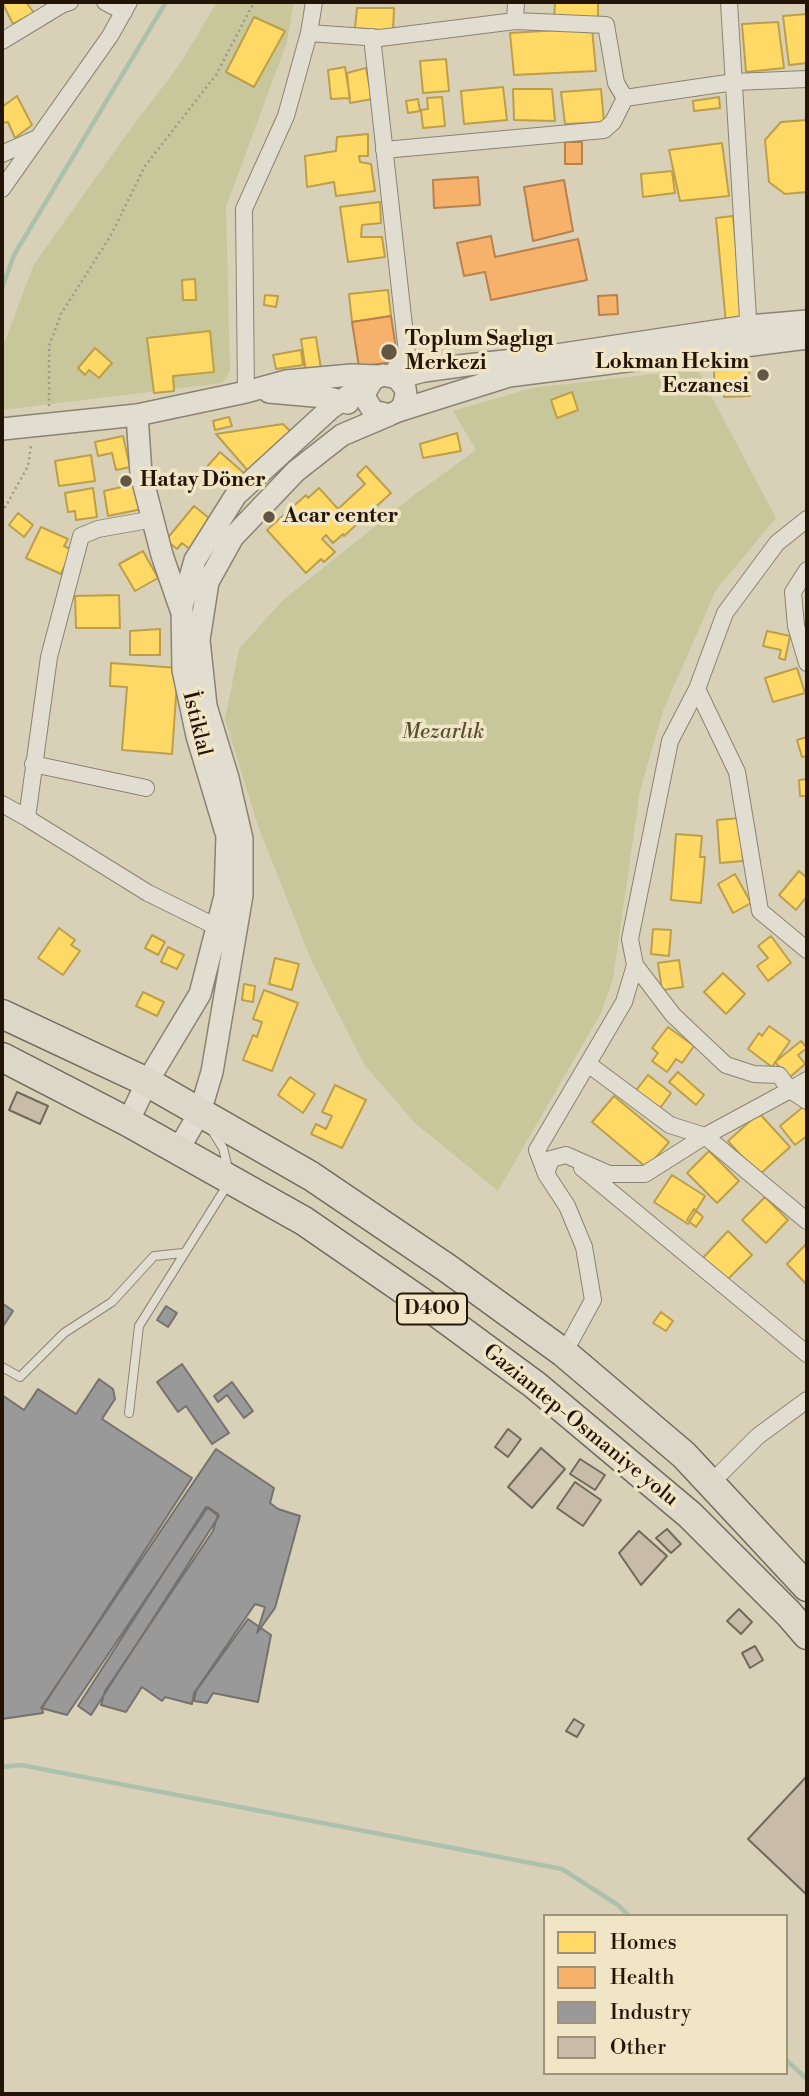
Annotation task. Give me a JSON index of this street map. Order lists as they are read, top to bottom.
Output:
{
  "streets": {
    "highway": ["D400", "Gaziantep-Osmaniye yolu"],
    "street": ["İstiklal"]
  },
  "crossings": [
    ["İstiklal", "Gaziantep-Osmaniye yolu"]
  ],
  "parks": ["Mezarlık"],
  "places": [
    "Toplum Saglıgı Merkezi",
    "Lokman Hekim Eczanesi",
    "Hatay Döner",
    "Acar center"
  ],
  "legend": [
    "Homes",
    "Health",
    "Industry",
    "Other"
  ]
}
